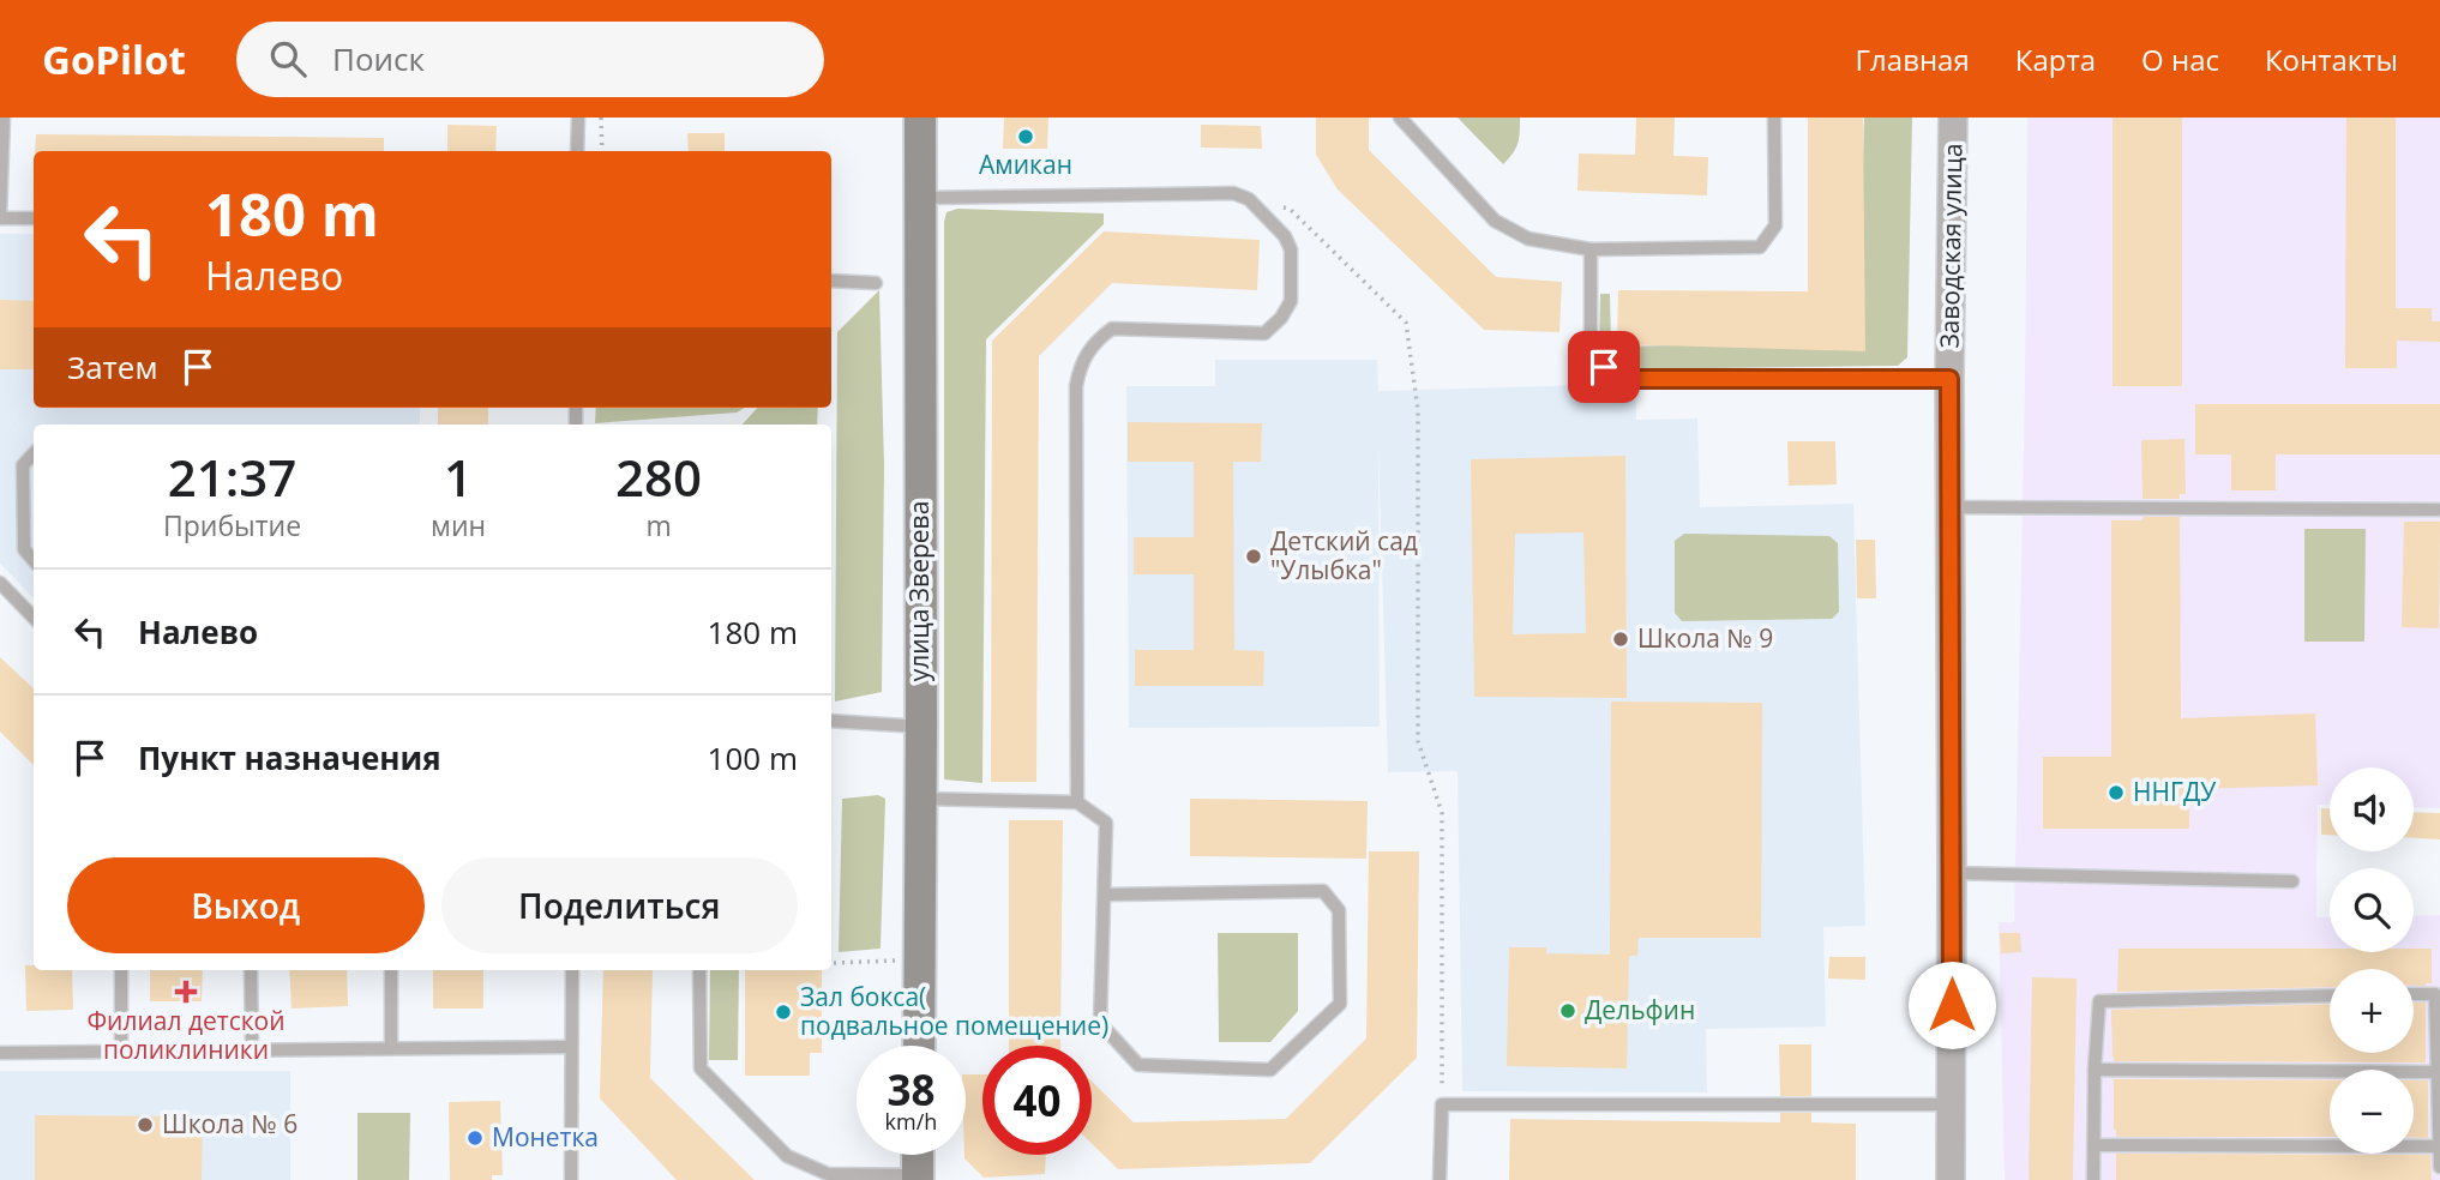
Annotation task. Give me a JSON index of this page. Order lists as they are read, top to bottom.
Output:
{
  "streets": {
    "main road": ["улица Зверева"],
    "street": ["Заводская улица"]
  },
  "places": {
    "other": [
      "Амикан",
      "Детский сад \"Улыбка\"",
      "Школа № 9",
      "ННГДУ",
      "Дельфин",
      "Зал бокса( подвальное помещение)",
      "Школа № 6",
      "Монетка"
    ],
    "health": ["Филиал детской поликлиники"]
  },
  "page": {
    "header": "GoPilot",
    "search": "Поиск",
    "nav": [
      "Главная",
      "Карта",
      "О нас",
      "Контакты"
    ],
    "turn": ["180 m", "Налево"],
    "then": "Затем",
    "eta": [
      "21:37",
      "Прибытие",
      "1",
      "мин",
      "280",
      "m"
    ],
    "list": [
      {
        "name": "Налево",
        "value": "180 m"
      },
      {
        "name": "Пункт назначения",
        "value": "100 m"
      }
    ],
    "map_buttons": ["+", "−"],
    "buttons": ["Выход", "Поделиться"],
    "speed": "38 km/h",
    "limit": "40"
  }
}
